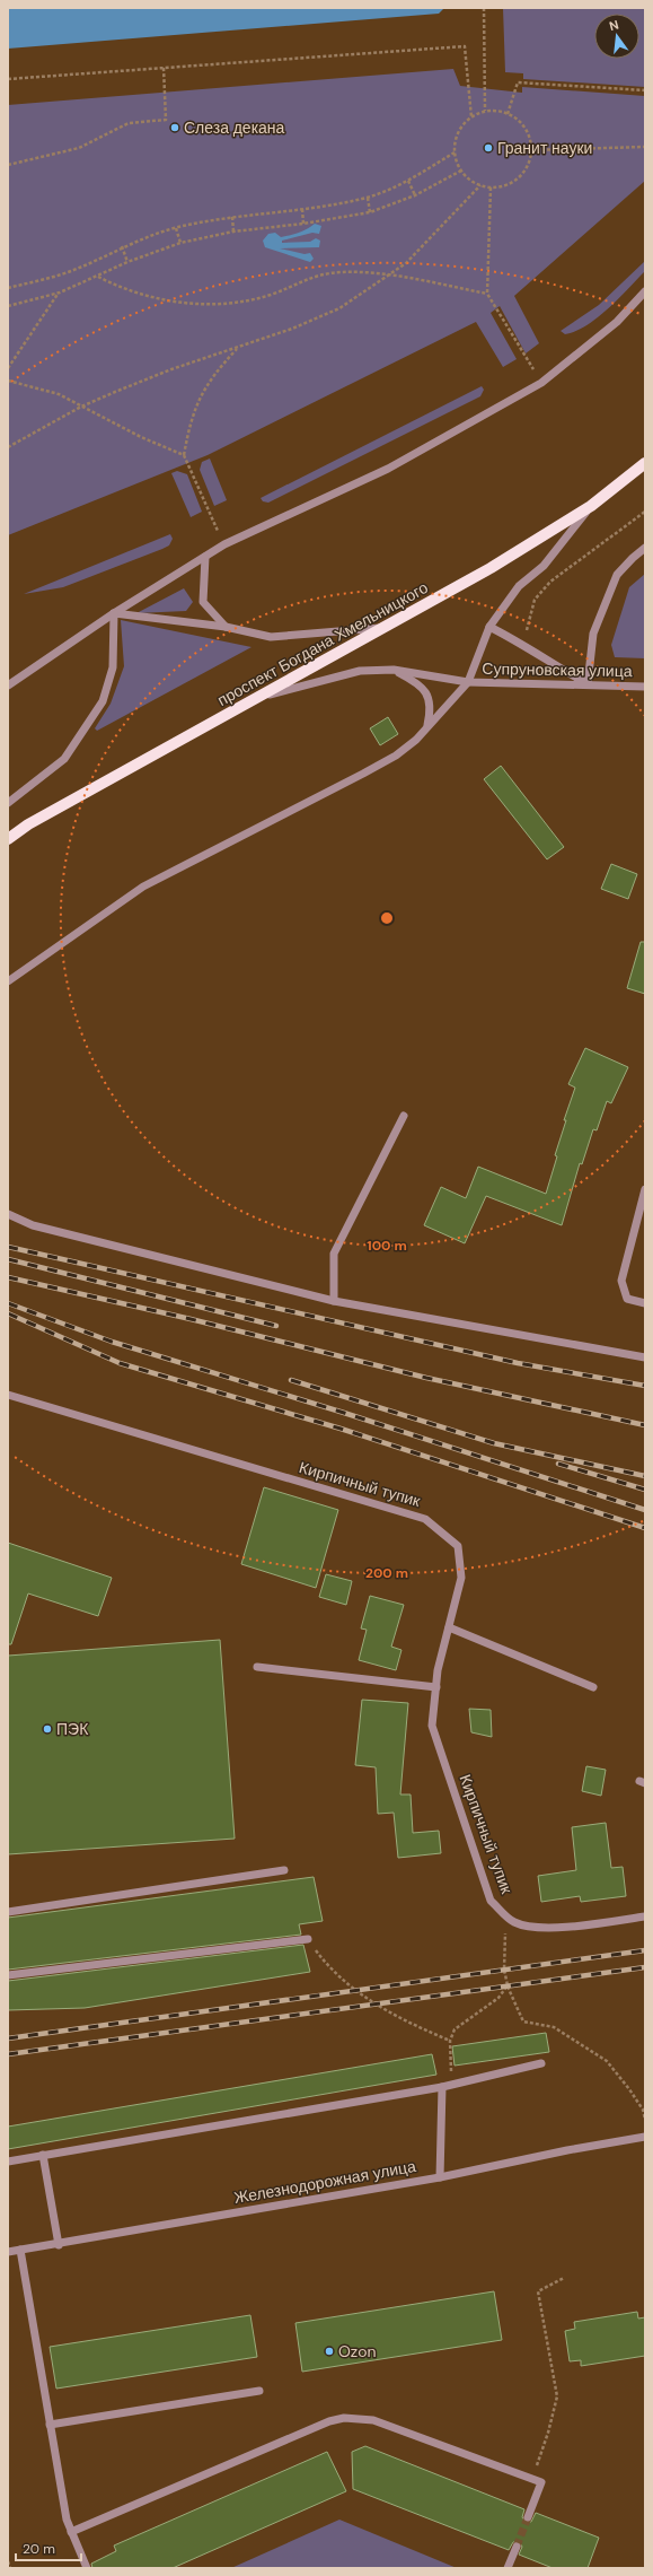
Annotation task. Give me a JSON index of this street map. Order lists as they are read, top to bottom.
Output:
{
  "streets": {
    "main road": ["проспект Богдана Хмельницкого"],
    "street": ["Супруновская улица", "Кирпичный тупик", "Железнодорожная улица"]
  },
  "crossings": [
    ["проспект Богдана Хмельницкого", "Супруновская улица"]
  ],
  "places": [
    "Слеза декана",
    "Гранит науки",
    "ПЭК",
    "Ozon"
  ],
  "scale_bar": "20 m",
  "north": "top",
  "rings": ["100 m", "200 m"]
}
